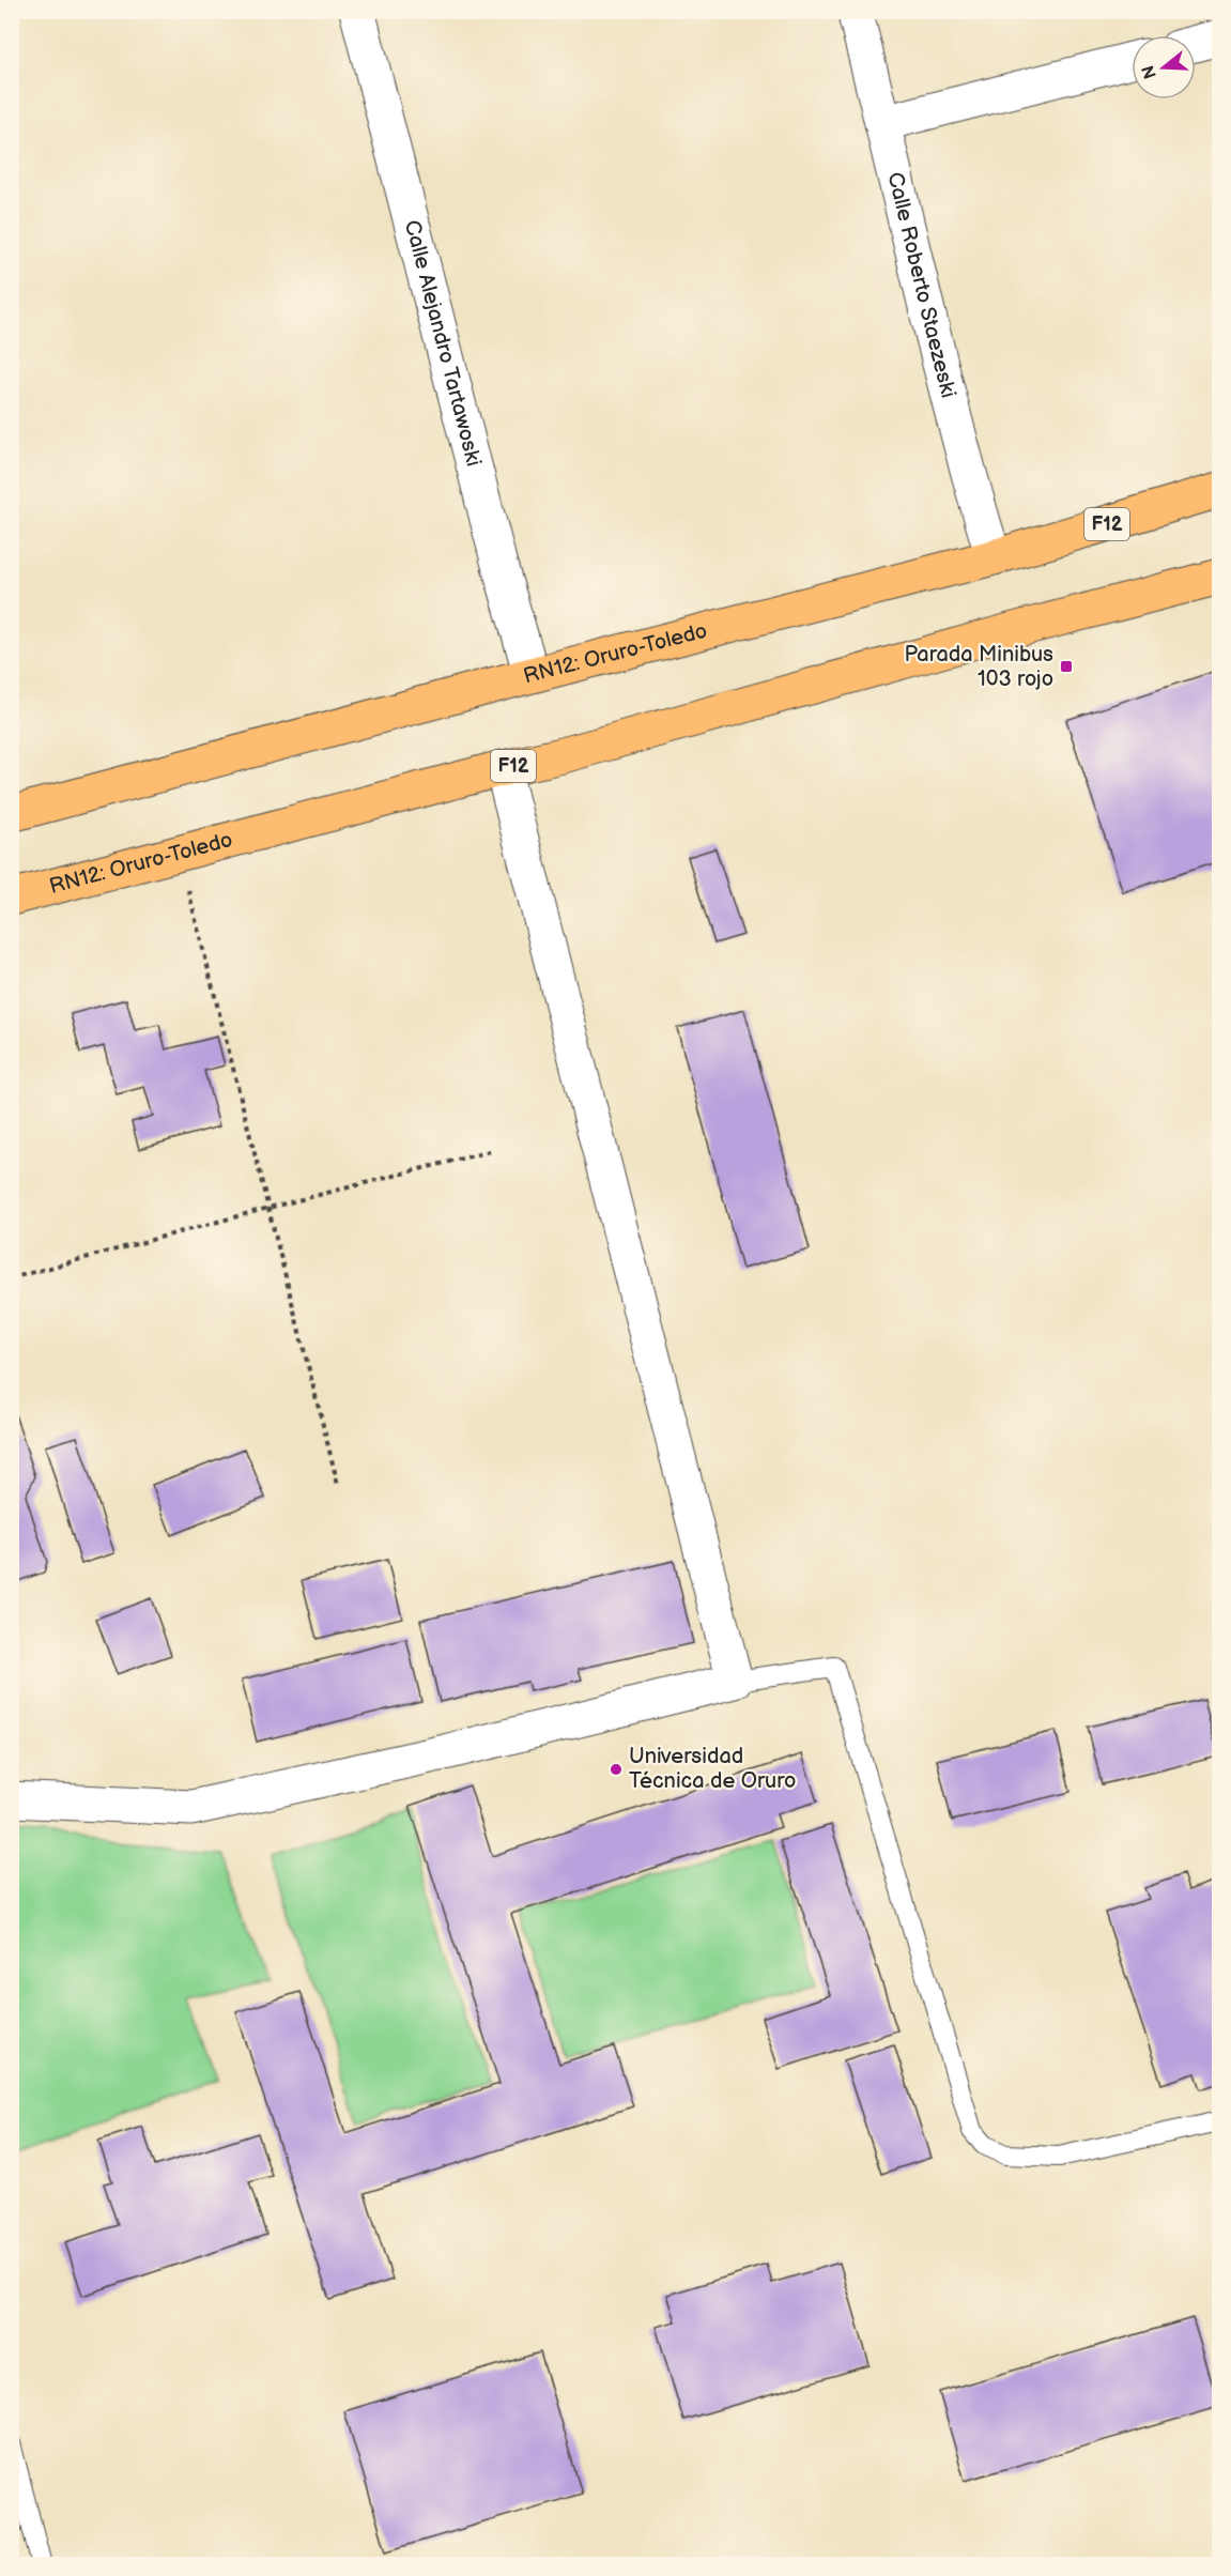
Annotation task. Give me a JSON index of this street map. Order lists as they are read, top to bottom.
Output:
{
  "streets": {
    "highway": ["F12", "RN12: Oruro-Toledo"],
    "street": ["Calle Roberto Staezeski", "Calle Alejandro Tartawoski"]
  },
  "crossings": [
    ["Calle Roberto Staezeski", "RN12: Oruro-Toledo"],
    ["Calle Alejandro Tartawoski", "RN12: Oruro-Toledo"]
  ],
  "places": {
    "transit": ["Parada Minibus 103 rojo"],
    "other": ["Universidad Técnica de Oruro"]
  },
  "north": "left"
}
